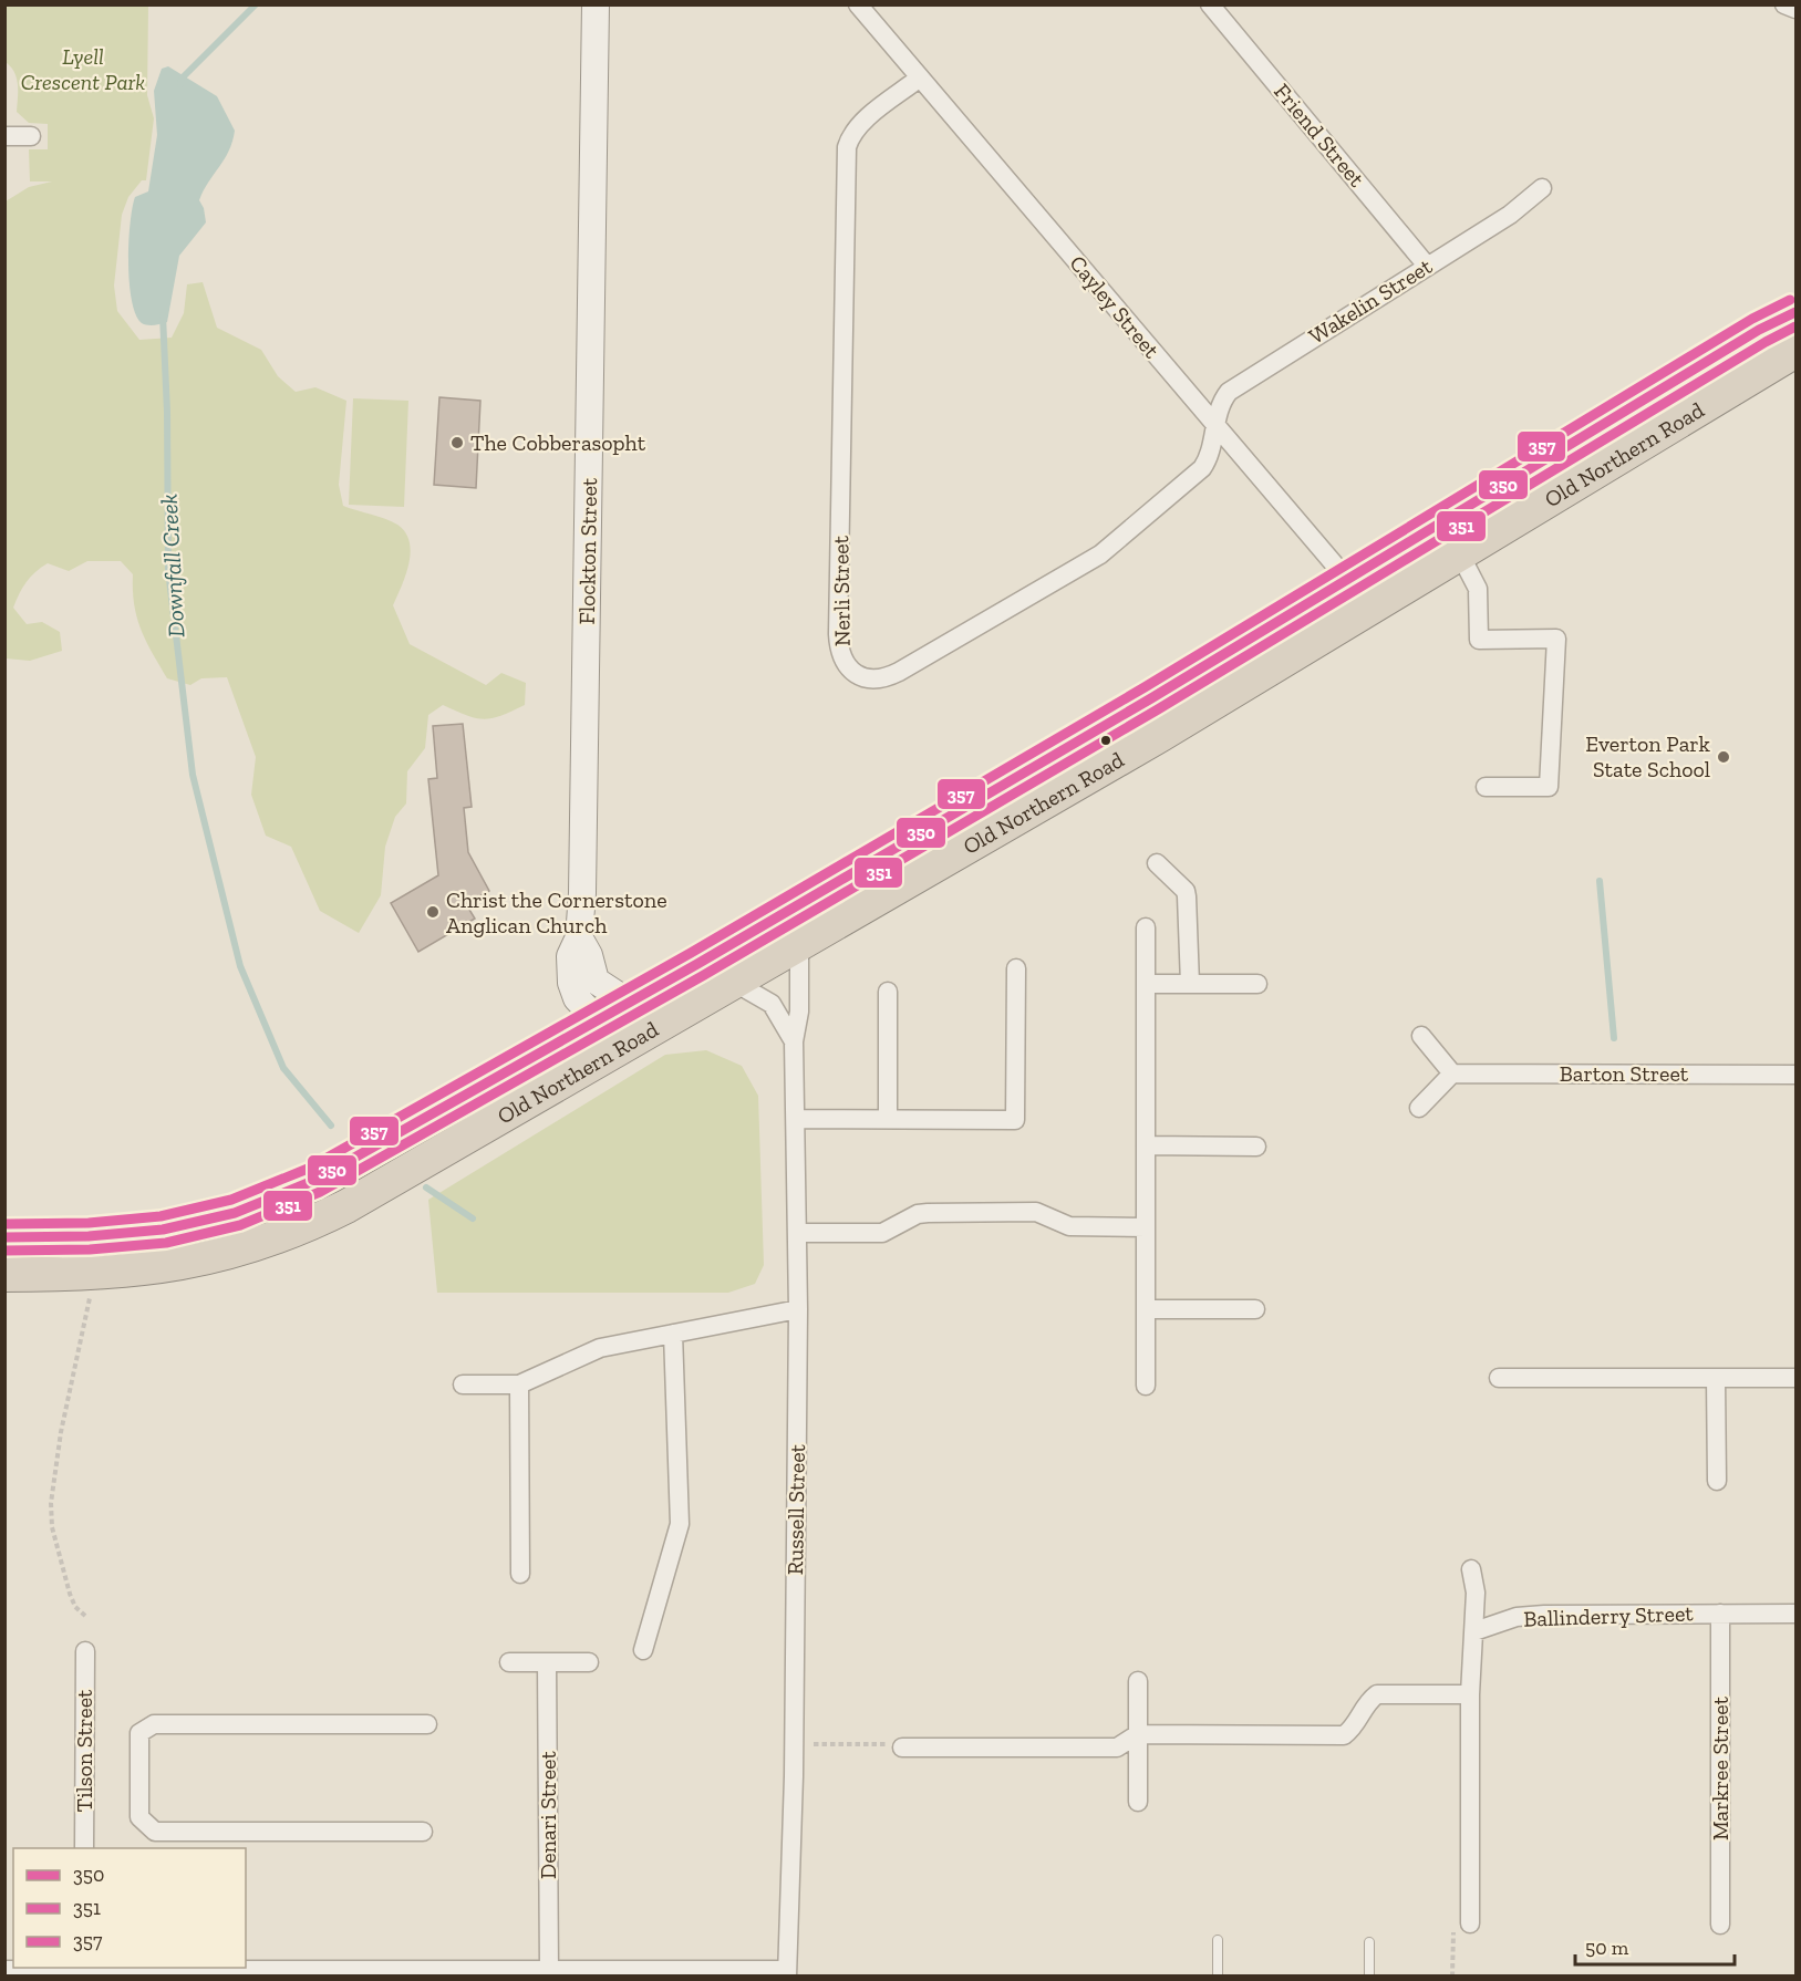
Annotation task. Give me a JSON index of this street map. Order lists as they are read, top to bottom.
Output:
{
  "streets": {
    "highway": ["Old Northern Road"],
    "street": [
      "Friend Street",
      "Wakelin Street",
      "Cayley Street",
      "Flockton Street",
      "Nerli Street",
      "Barton Street",
      "Russell Street",
      "Ballinderry Street",
      "Tilson Street",
      "Markree Street",
      "Denari Street"
    ]
  },
  "crossings": [
    ["Friend Street", "Wakelin Street"],
    ["Wakelin Street", "Cayley Street"],
    ["Wakelin Street", "Nerli Street"],
    ["Cayley Street", "Old Northern Road"],
    ["Cayley Street", "Nerli Street"],
    ["Old Northern Road", "Flockton Street"],
    ["Old Northern Road", "Russell Street"],
    ["Ballinderry Street", "Markree Street"]
  ],
  "water": ["Downfall Creek"],
  "parks": ["Lyell Crescent Park"],
  "places": ["The Cobberasopht", "Everton Park State School", "Christ the Cornerstone Anglican Church"],
  "lines": ["transit line 357", "transit line 350", "transit line 351"],
  "legend": ["350", "351", "357"],
  "scale_bar": "50 m"
}
